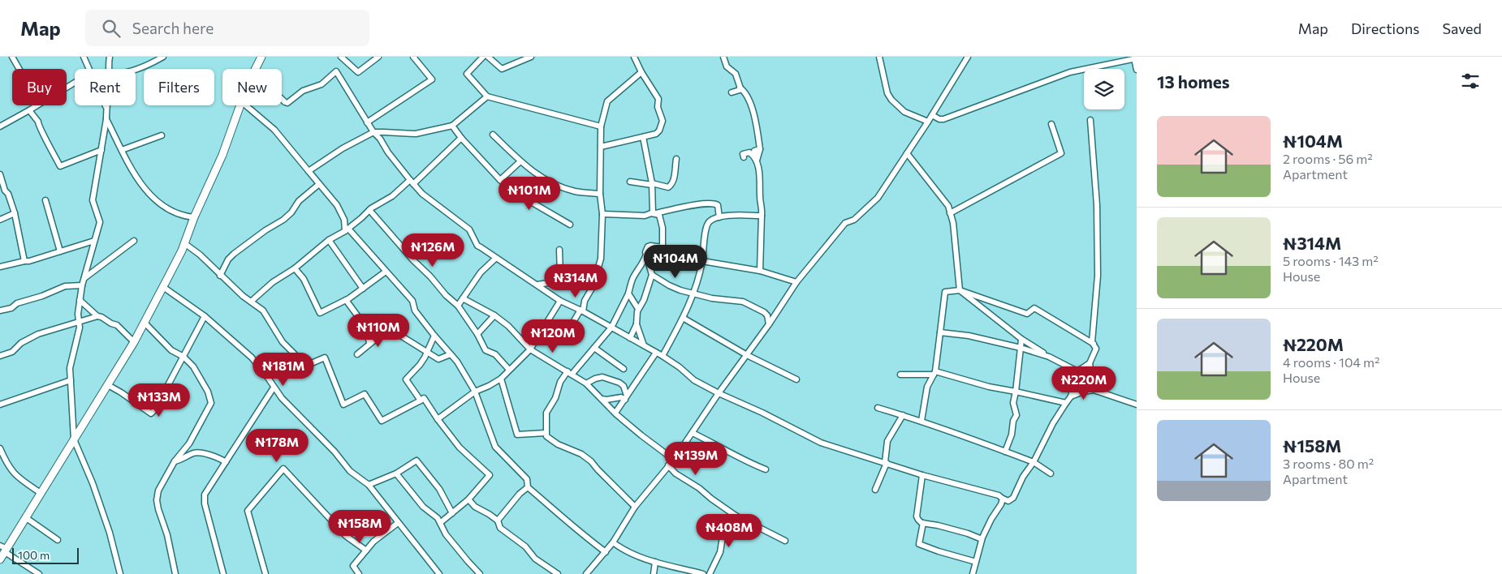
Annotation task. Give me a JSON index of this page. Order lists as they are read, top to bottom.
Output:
{
  "scale_bar": "100 m",
  "page": {
    "header": "Map",
    "search": "Search here",
    "nav": ["Map", "Directions", "Saved"],
    "heading": "13 homes",
    "chip": [
      "Buy",
      "Rent",
      "Filters",
      "New"
    ],
    "list": [
      {
        "name": "₦104M",
        "note": "2 rooms · 56 m² · Apartment"
      },
      {
        "name": "₦314M",
        "note": "5 rooms · 143 m² · House"
      },
      {
        "name": "₦220M",
        "note": "4 rooms · 104 m² · House"
      },
      {
        "name": "₦158M",
        "note": "3 rooms · 80 m² · Apartment"
      }
    ],
    "price": [
      "₦101M",
      "₦126M",
      "₦104M",
      "₦314M",
      "₦110M",
      "₦120M",
      "₦181M",
      "₦220M",
      "₦133M",
      "₦178M",
      "₦139M",
      "₦158M",
      "₦408M"
    ],
    "scale": "100 m"
  }
}
